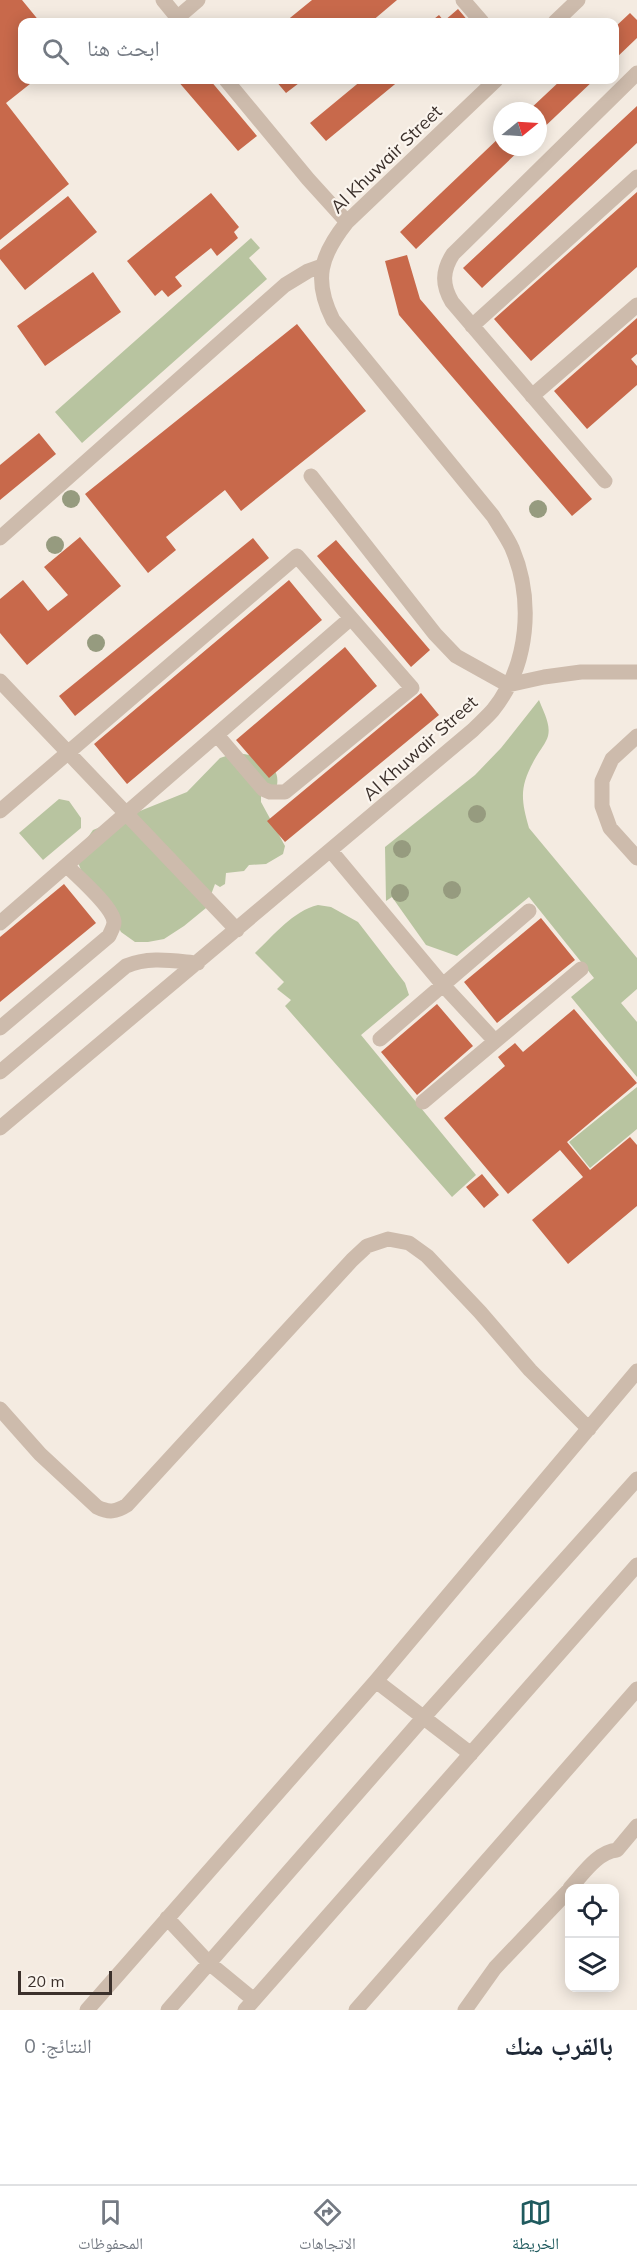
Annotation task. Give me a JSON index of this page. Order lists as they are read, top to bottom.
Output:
{
  "streets": {
    "street": ["Al Khuwair Street"]
  },
  "scale_bar": "20 m",
  "north": "right",
  "page": {
    "search": "ابحث هنا",
    "scale": "20 m",
    "heading": ["بالقرب منك", "النتائج: 0"],
    "nav": ["الخريطة", "الاتجاهات", "المحفوظات"]
  }
}
